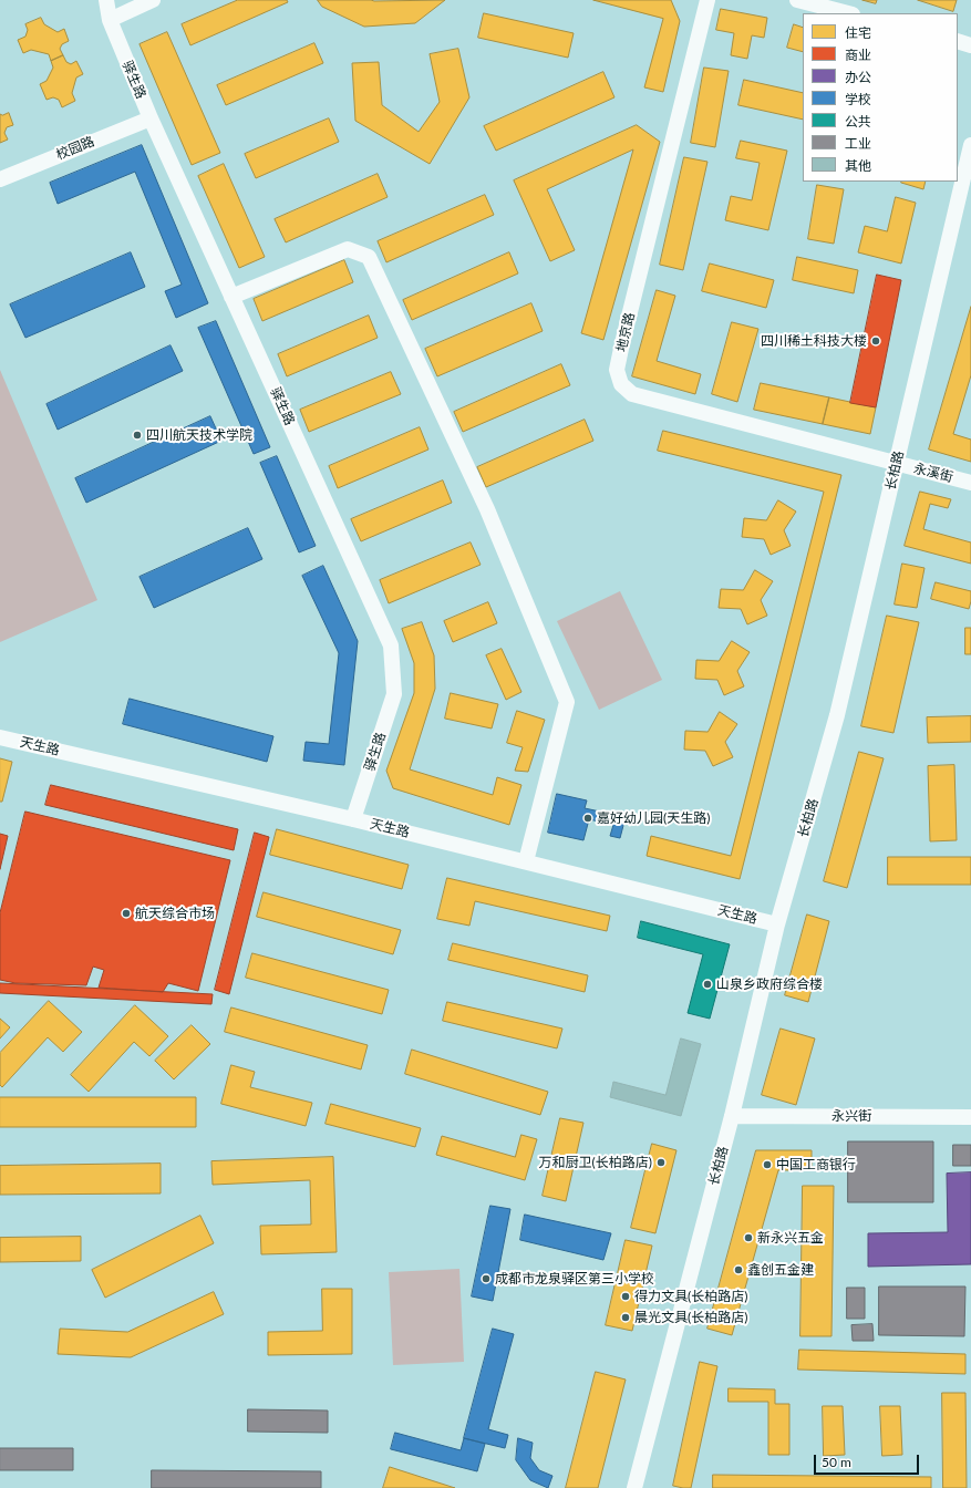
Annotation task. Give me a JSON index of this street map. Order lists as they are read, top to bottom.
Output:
{
  "streets": {
    "street": [
      "驿生路",
      "校园路",
      "地京路",
      "长柏路",
      "永溪街",
      "天生路",
      "永兴街"
    ]
  },
  "crossings": [
    ["驿生路", "校园路"],
    ["驿生路", "天生路"],
    ["地京路", "长柏路"],
    ["地京路", "永溪街"],
    ["长柏路", "永溪街"],
    ["长柏路", "天生路"],
    ["长柏路", "永兴街"]
  ],
  "places": [
    "四川稀土科技大楼",
    "四川航天技术学院",
    "嘉好幼儿园(天生路)",
    "航天综合市场",
    "山泉乡政府综合楼",
    "万和厨卫(长柏路店)",
    "中国工商银行",
    "新永兴五金",
    "鑫创五金建",
    "成都市龙泉驿区第三小学校",
    "得力文具(长柏路店)",
    "晨光文具(长柏路店)"
  ],
  "legend": [
    "住宅",
    "商业",
    "办公",
    "学校",
    "公共",
    "工业",
    "其他"
  ],
  "scale_bar": "50 m"
}
